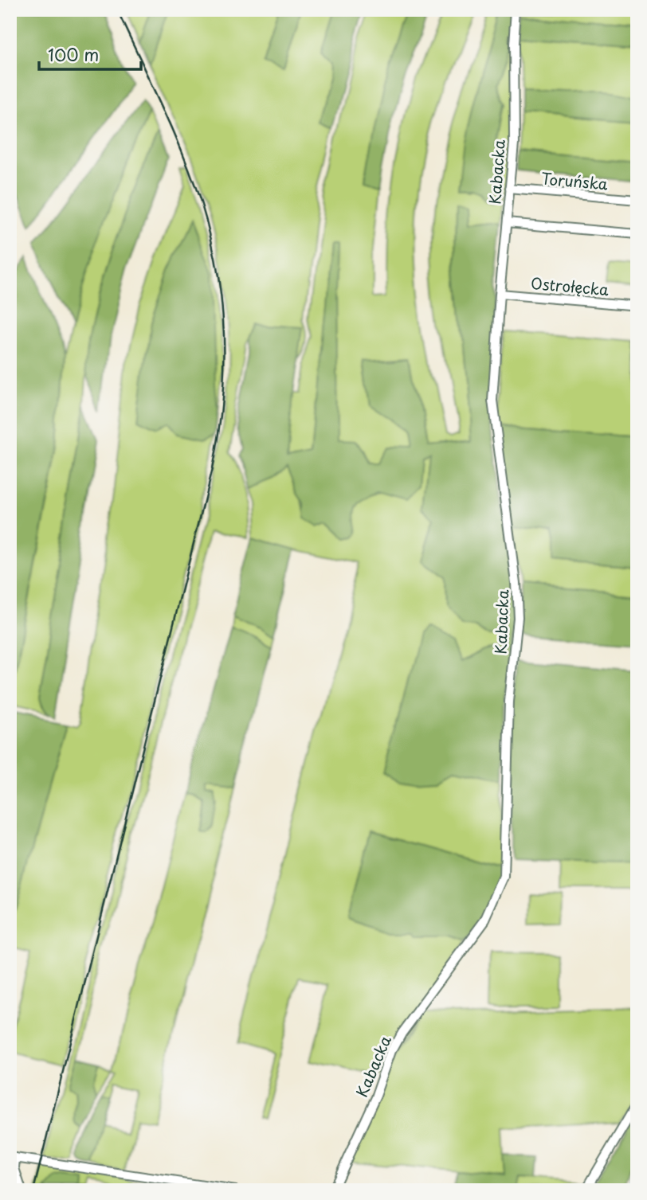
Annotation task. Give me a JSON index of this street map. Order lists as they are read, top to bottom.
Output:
{
  "streets": {
    "street": ["Kabacka", "Toruńska", "Ostrołęcka"]
  },
  "crossings": [
    ["Kabacka", "Toruńska"],
    ["Kabacka", "Ostrołęcka"]
  ],
  "scale_bar": "100 m"
}
